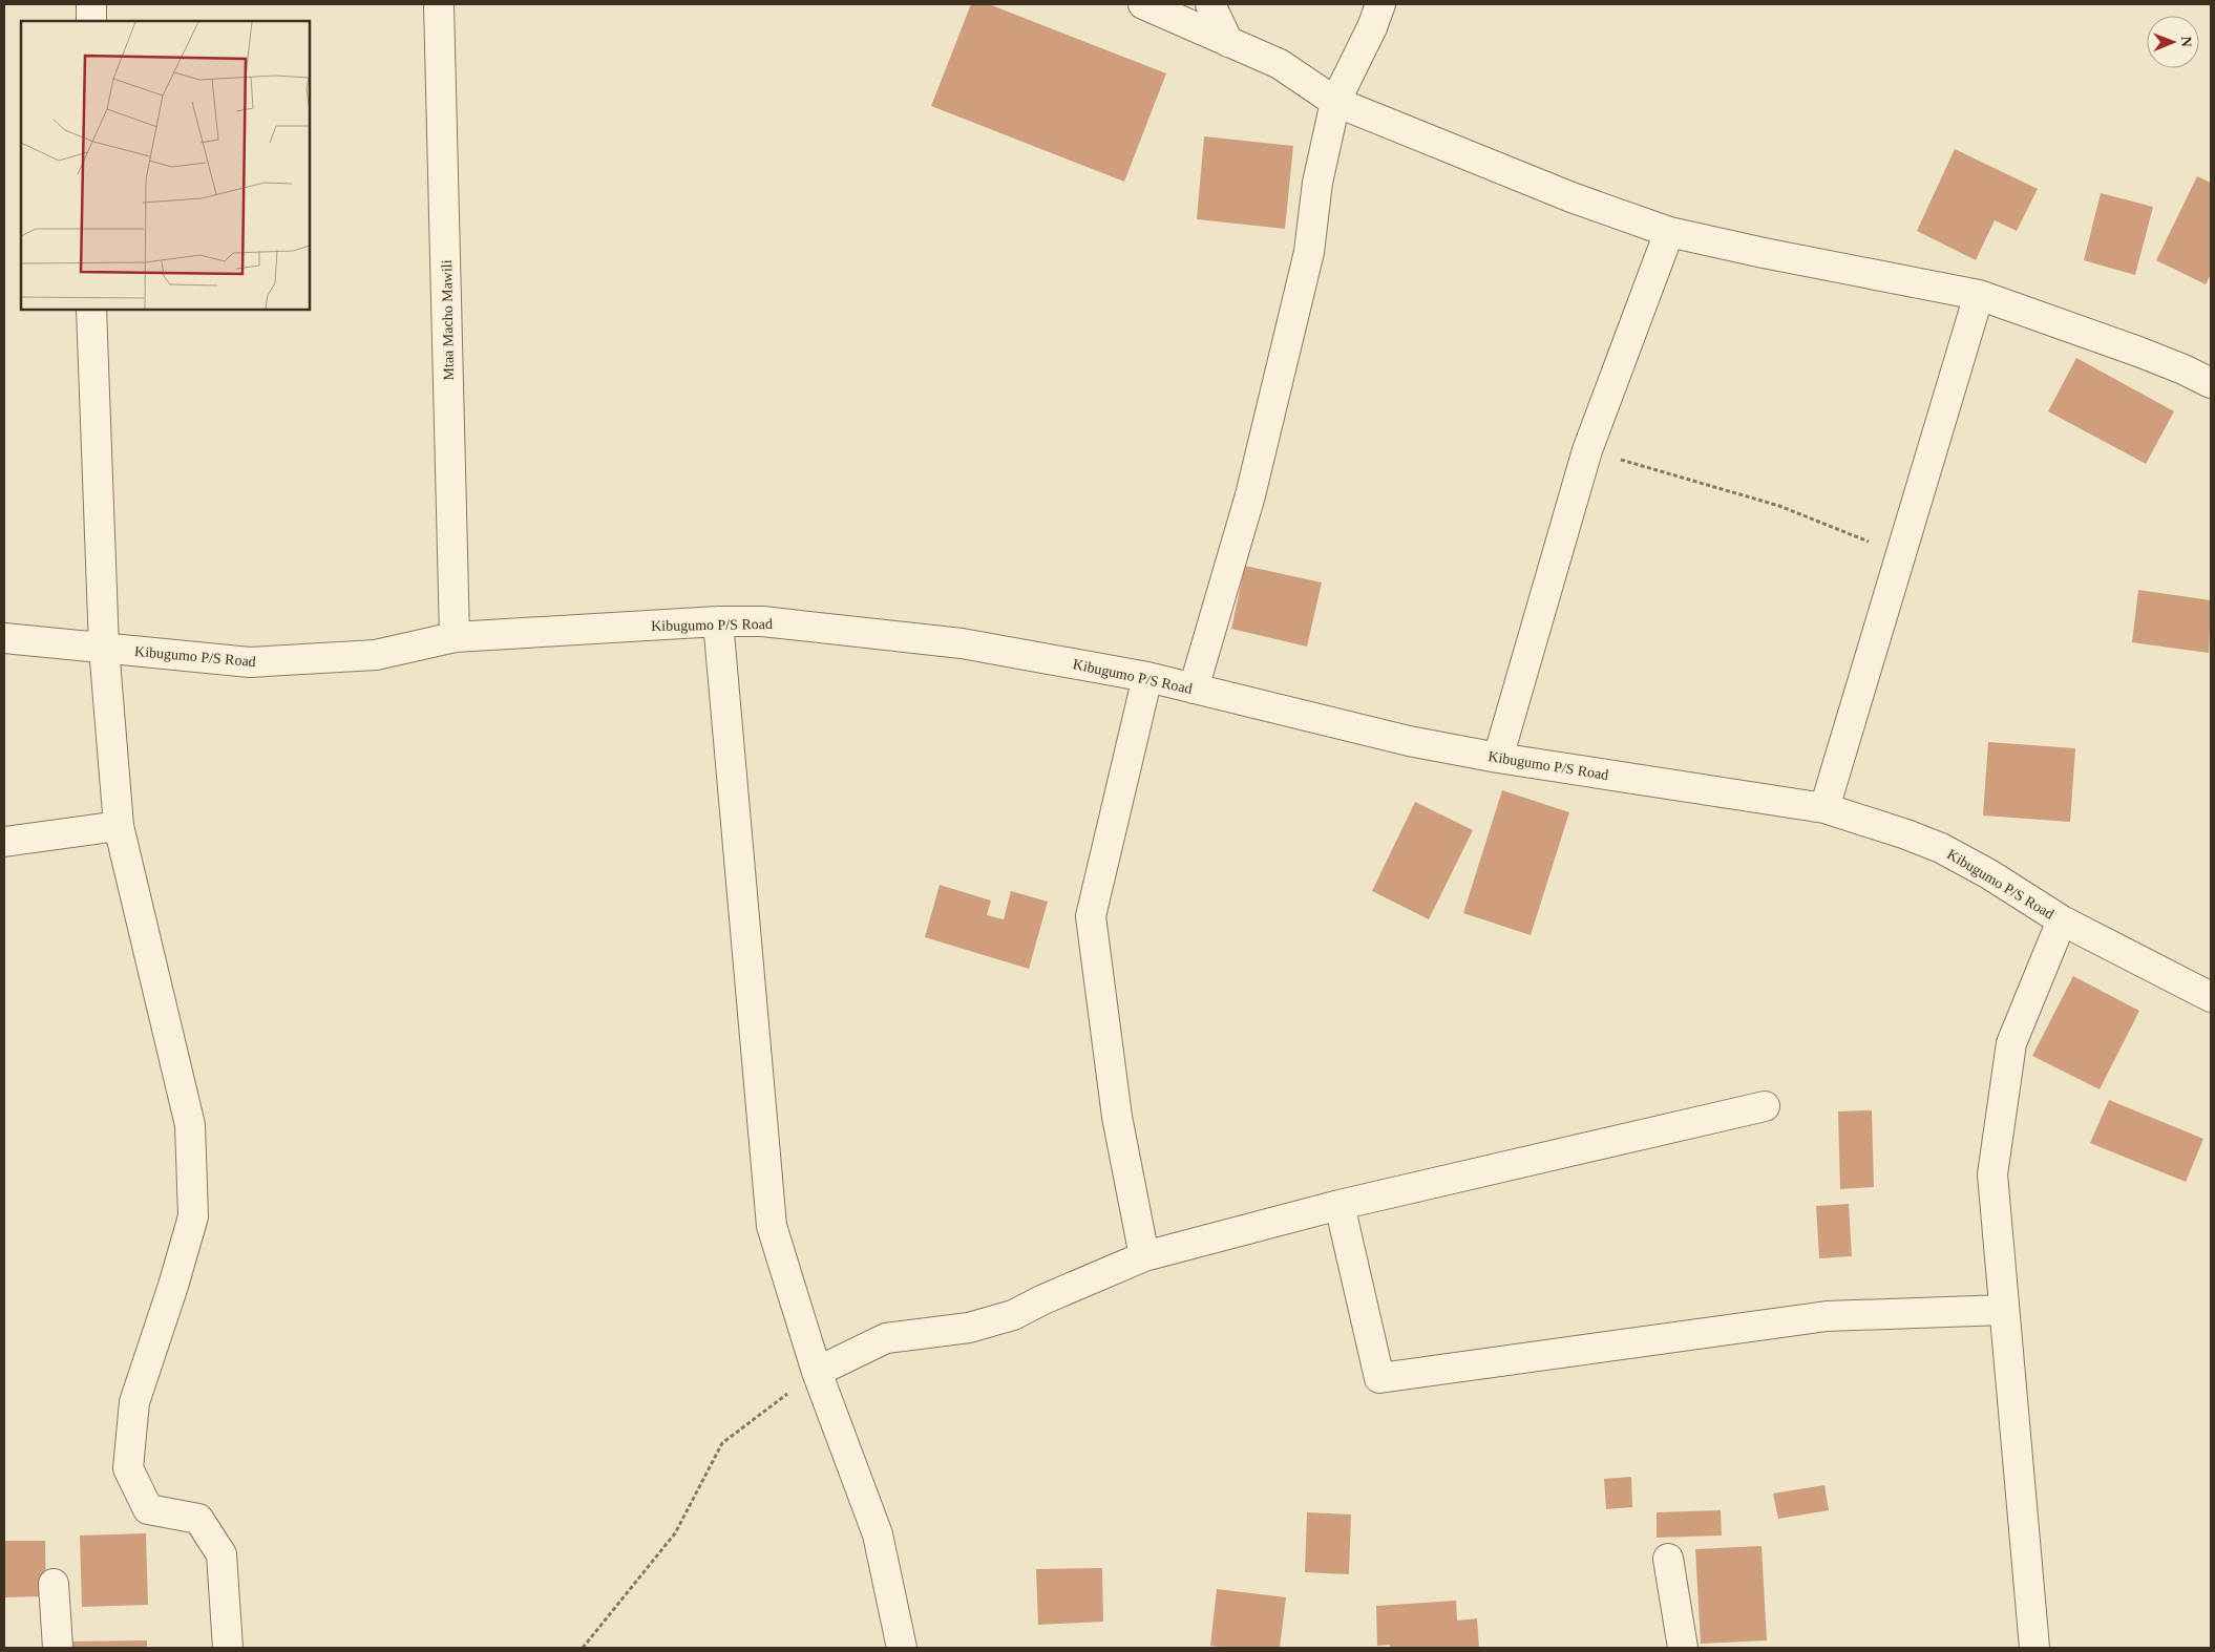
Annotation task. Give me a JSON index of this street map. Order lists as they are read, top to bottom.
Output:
{
  "streets": {
    "street": ["Mtaa Macho Mawili", "Kibugumo P/S Road"]
  },
  "crossings": [
    ["Mtaa Macho Mawili", "Kibugumo P/S Road"]
  ],
  "north": "right"
}
